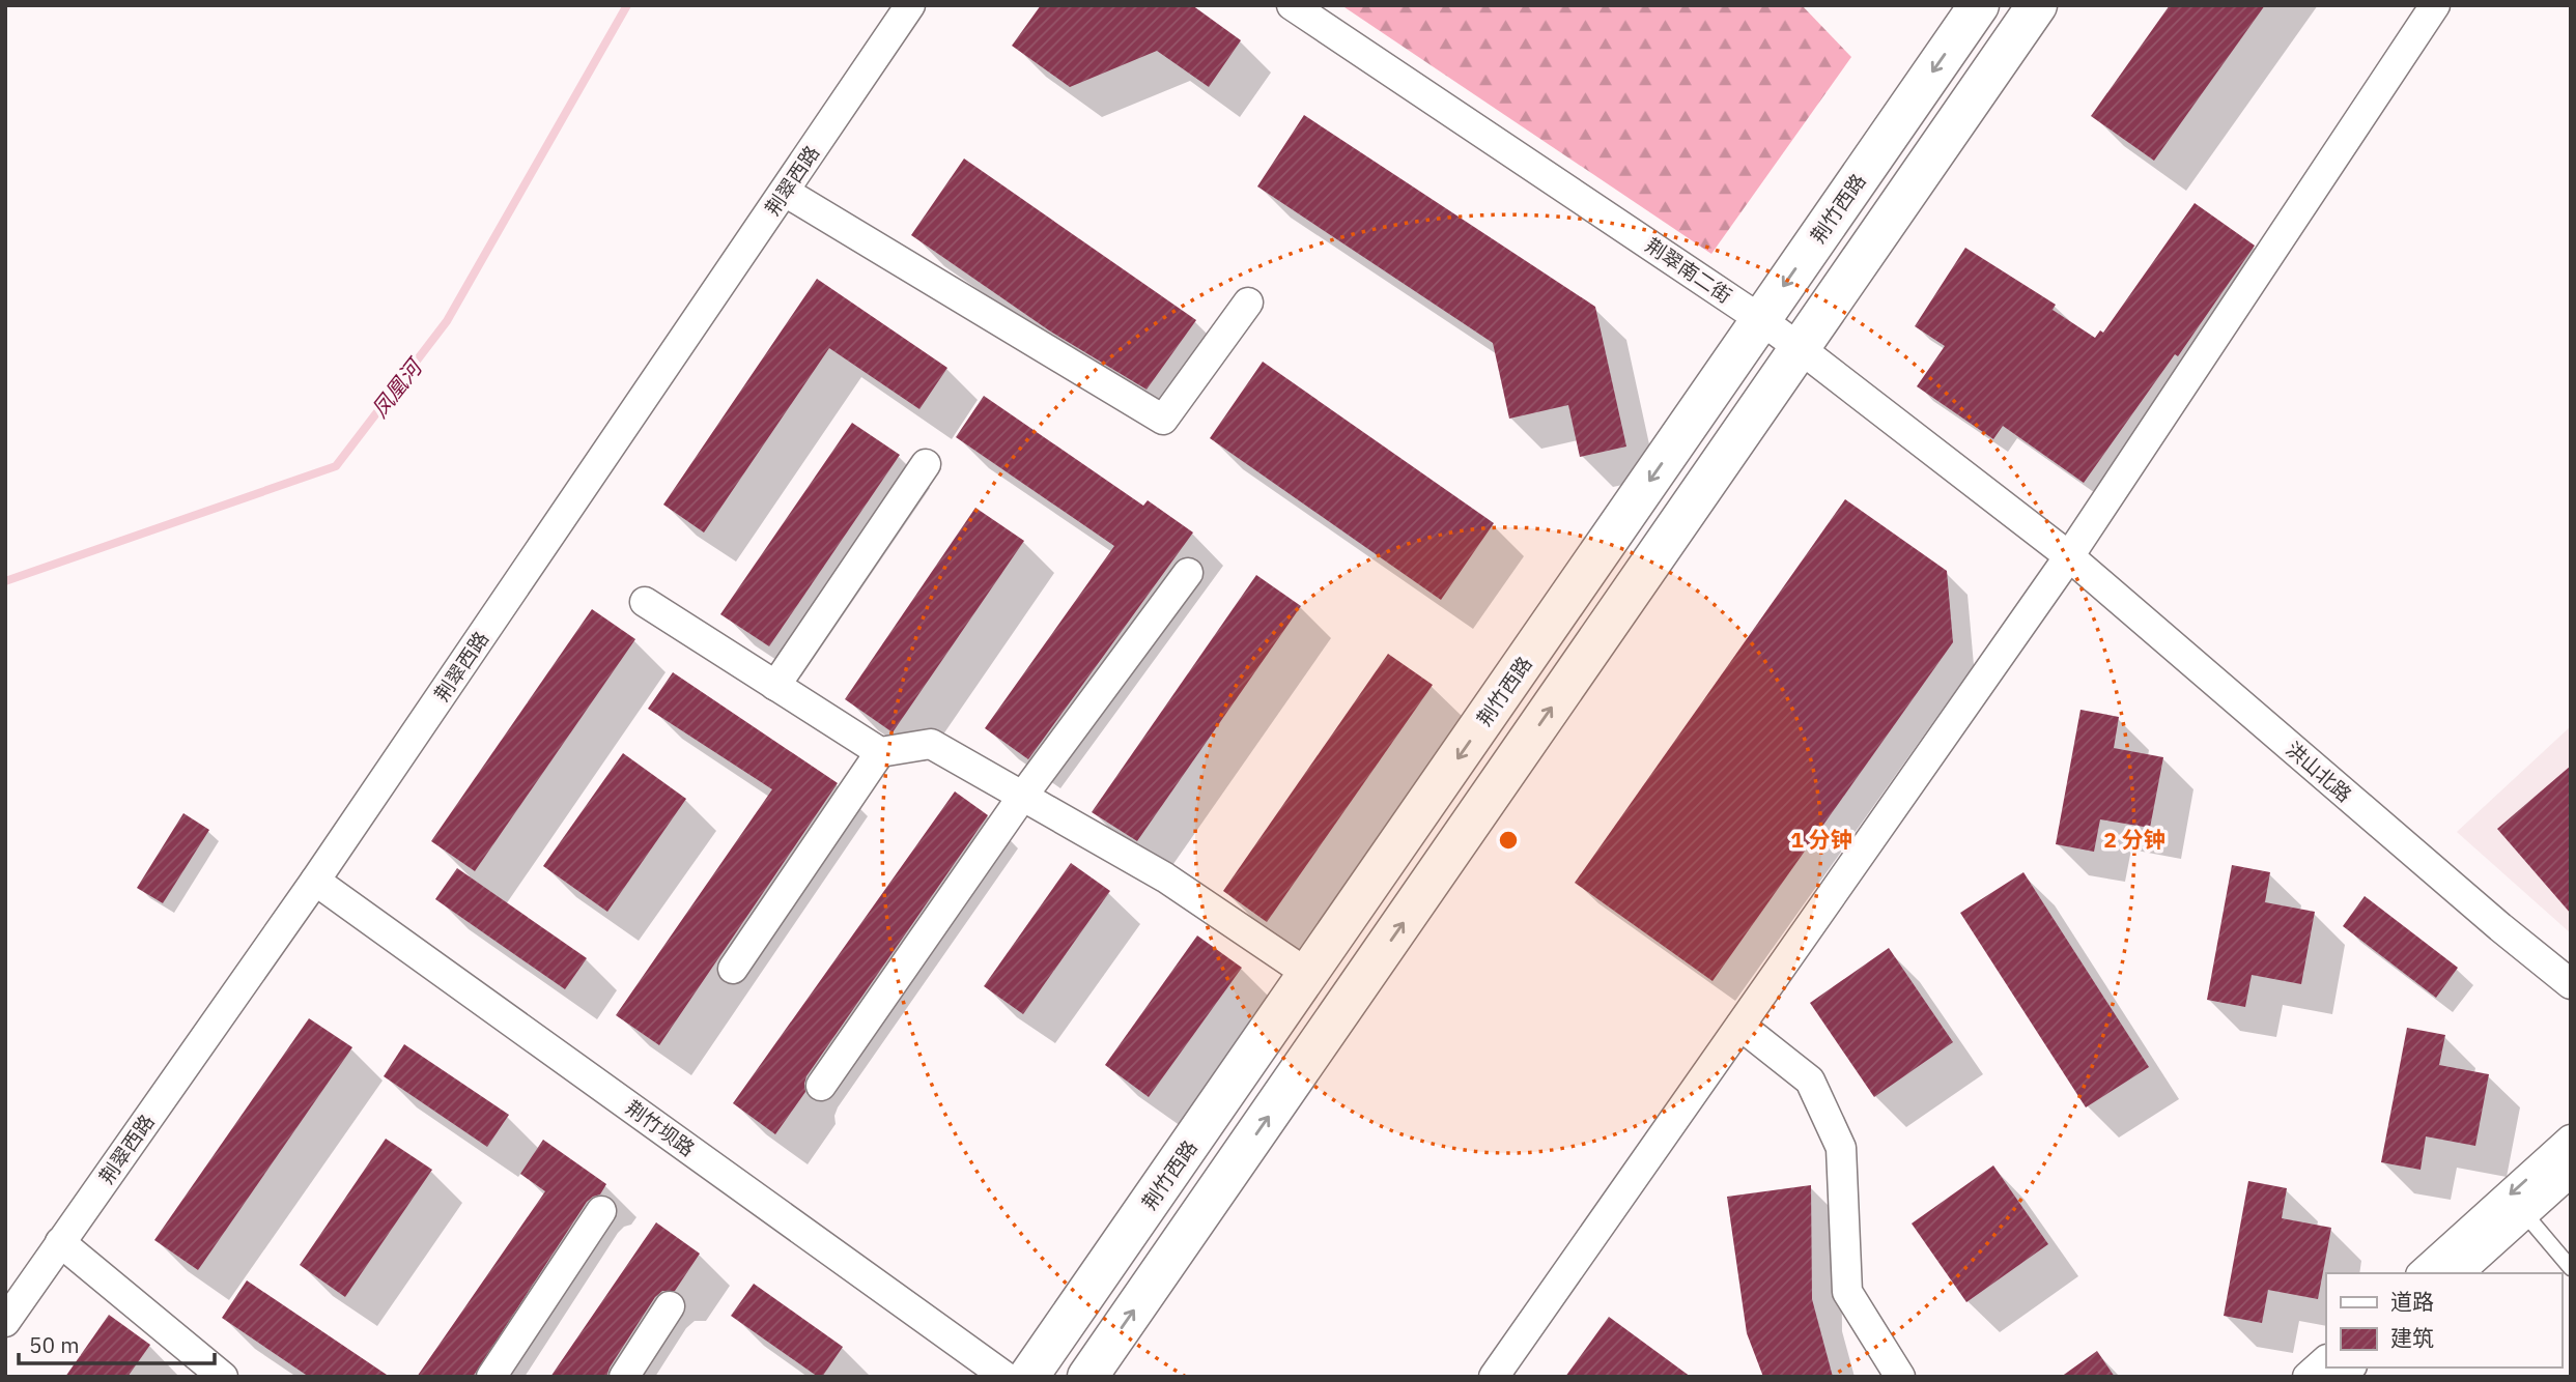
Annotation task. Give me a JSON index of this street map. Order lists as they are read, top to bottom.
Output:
{
  "streets": {
    "main road": ["荆竹西路"],
    "street": [
      "荆翠西路",
      "荆翠南二街",
      "洪山北路",
      "荆竹坝路"
    ]
  },
  "crossings": [
    ["荆翠西路", "荆竹坝路"],
    ["荆竹西路", "荆翠南二街"],
    ["荆翠南二街", "洪山北路"]
  ],
  "water": ["凤凰河"],
  "legend": ["道路", "建筑"],
  "scale_bar": "50 m",
  "rings": ["1 分钟", "2 分钟"]
}
